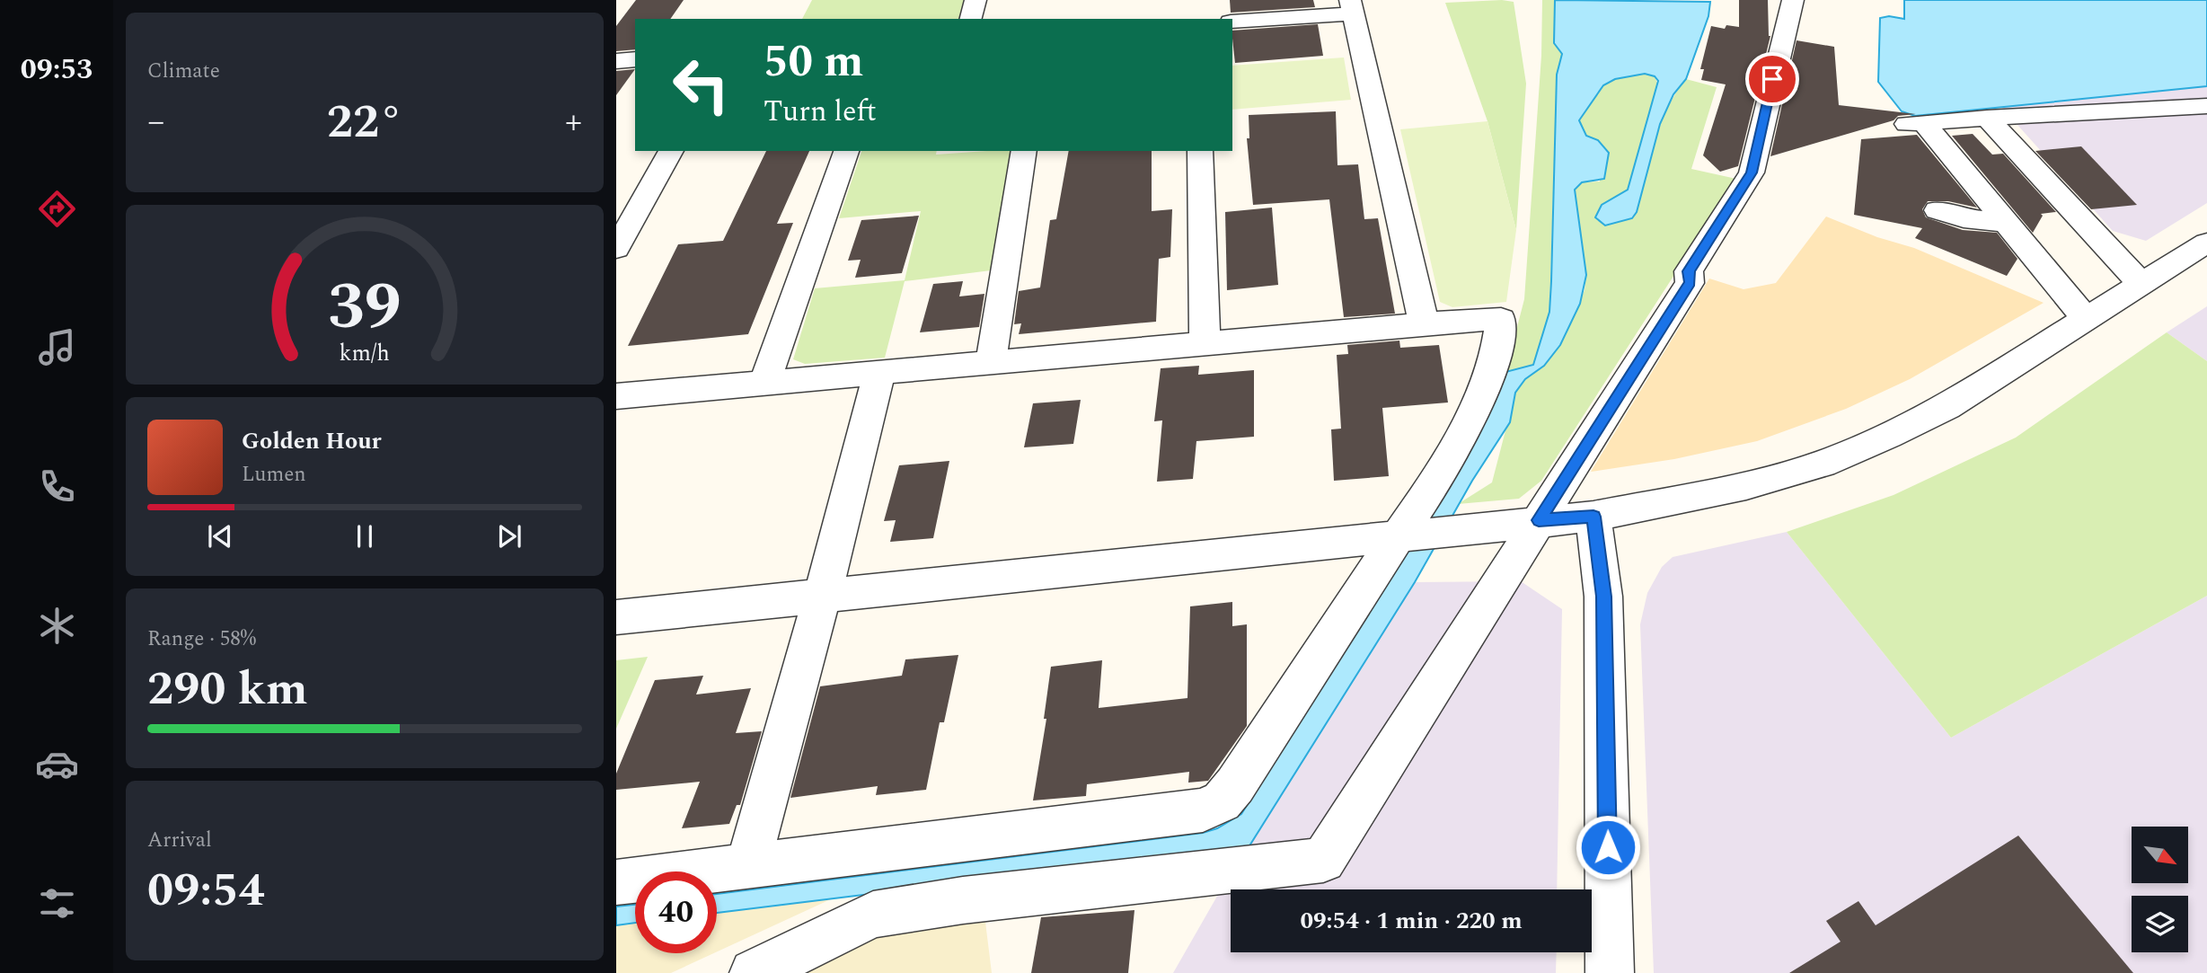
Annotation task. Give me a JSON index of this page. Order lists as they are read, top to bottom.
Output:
{
  "north": "bottom right",
  "page": {
    "tabs": "09:53",
    "tile": [
      "Climate",
      ["Range · 58%", "290 km"],
      ["Arrival", "09:54"]
    ],
    "turn": ["50 m", "Turn left"],
    "heat": ["−", "22°", "+"],
    "song": ["Golden Hour", "Lumen"],
    "limit": "40",
    "trip": "09:54 · 1 min · 220 m",
    "gauge": ["39", "km/h"]
  }
}
